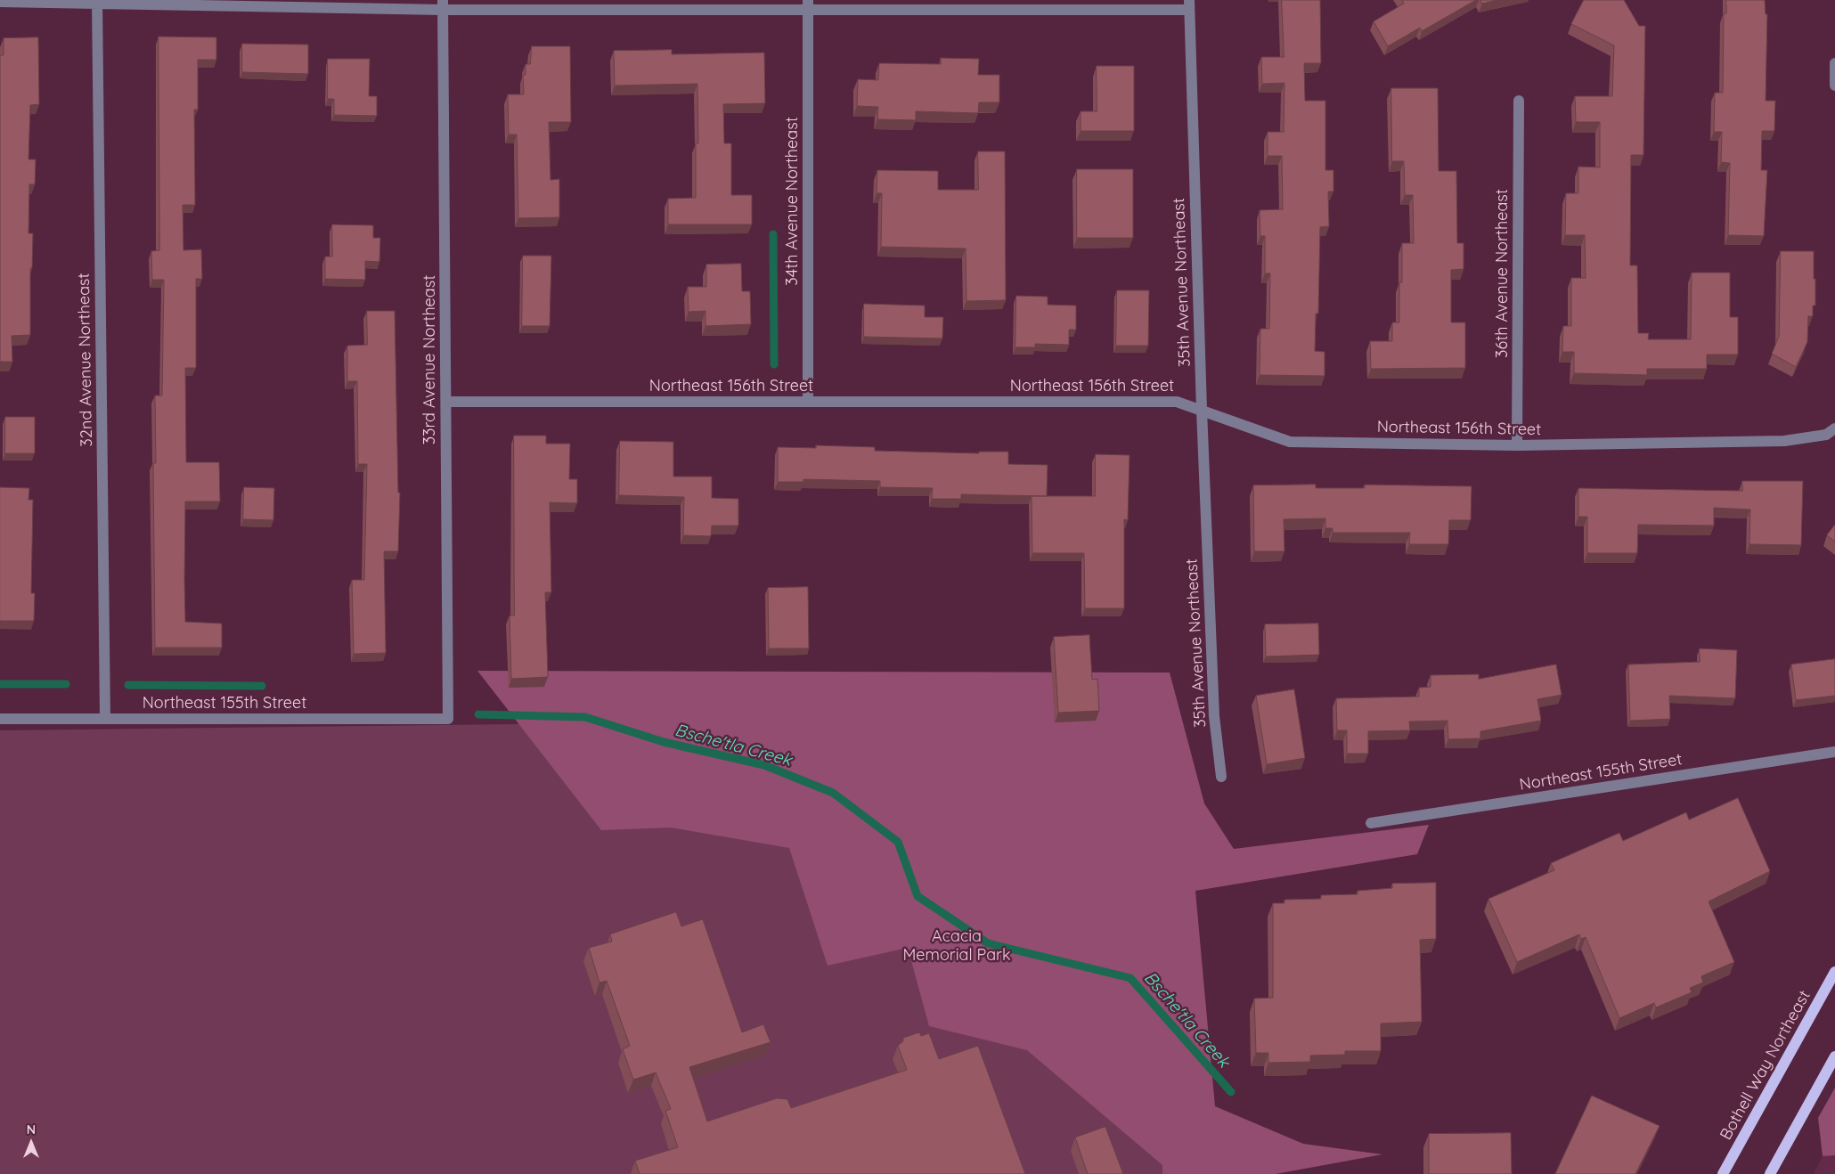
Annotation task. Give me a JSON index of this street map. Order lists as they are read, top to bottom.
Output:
{
  "streets": {
    "main road": ["Bothell Way Northeast"],
    "street": [
      "34th Avenue Northeast",
      "36th Avenue Northeast",
      "35th Avenue Northeast",
      "32nd Avenue Northeast",
      "33rd Avenue Northeast",
      "Northeast 156th Street",
      "Northeast 155th Street"
    ]
  },
  "crossings": [
    ["34th Avenue Northeast", "Northeast 156th Street"],
    ["36th Avenue Northeast", "Northeast 156th Street"],
    ["35th Avenue Northeast", "Northeast 156th Street"],
    ["32nd Avenue Northeast", "Northeast 155th Street"],
    ["33rd Avenue Northeast", "Northeast 156th Street"],
    ["33rd Avenue Northeast", "Northeast 155th Street"]
  ],
  "water": ["Bsche'tla Creek"],
  "parks": ["Acacia Memorial Park"],
  "north": "top"
}
